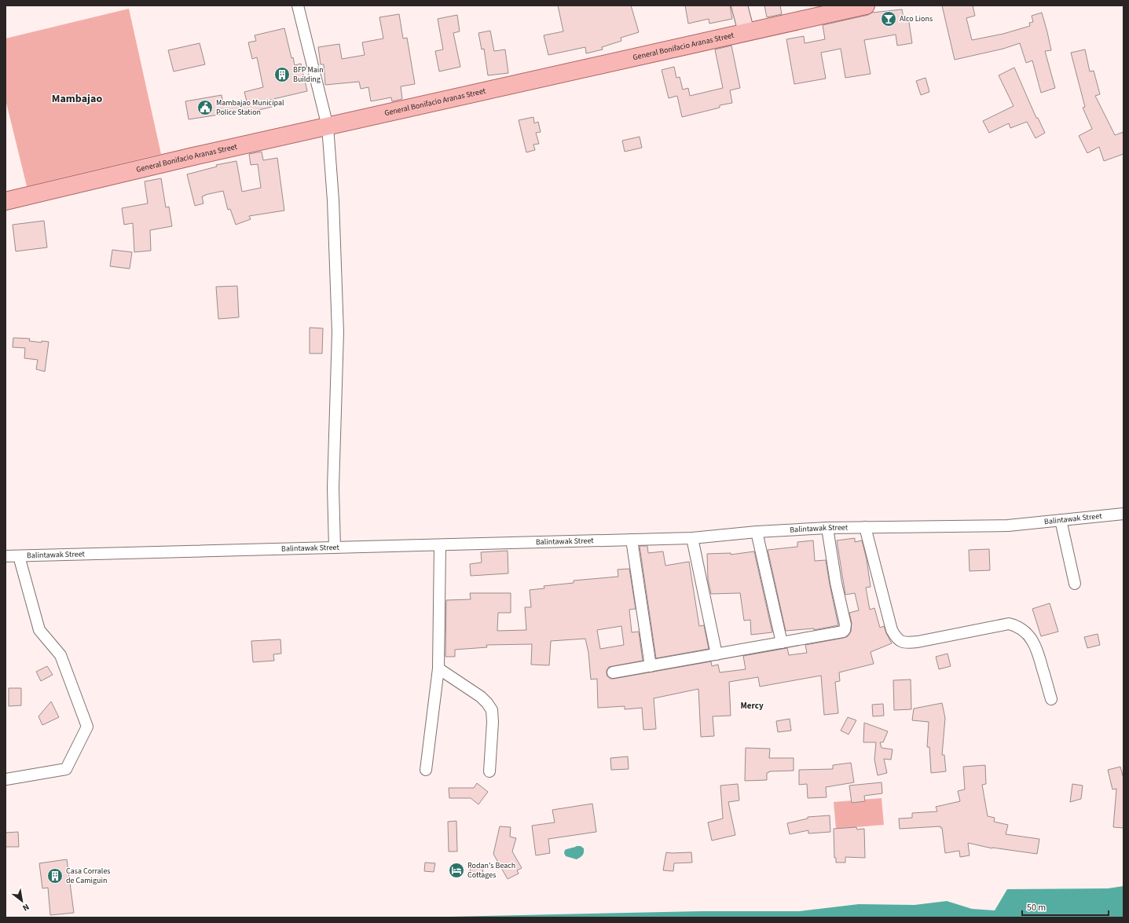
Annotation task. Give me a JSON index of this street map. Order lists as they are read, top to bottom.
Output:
{
  "streets": {
    "main road": ["General Bonifacio Aranas Street"],
    "street": ["Balintawak Street"]
  },
  "districts": ["Mambajao", "Mercy"],
  "places": {
    "bar": ["Alco Lions"],
    "building": ["BFP Main Building", "Casa Corrales de Camiguin"],
    "public building": ["Mambajao Municipal Police Station"],
    "hotel": ["Rodan's Beach Cottages"]
  },
  "scale_bar": "50 m",
  "north": "bottom right"
}
